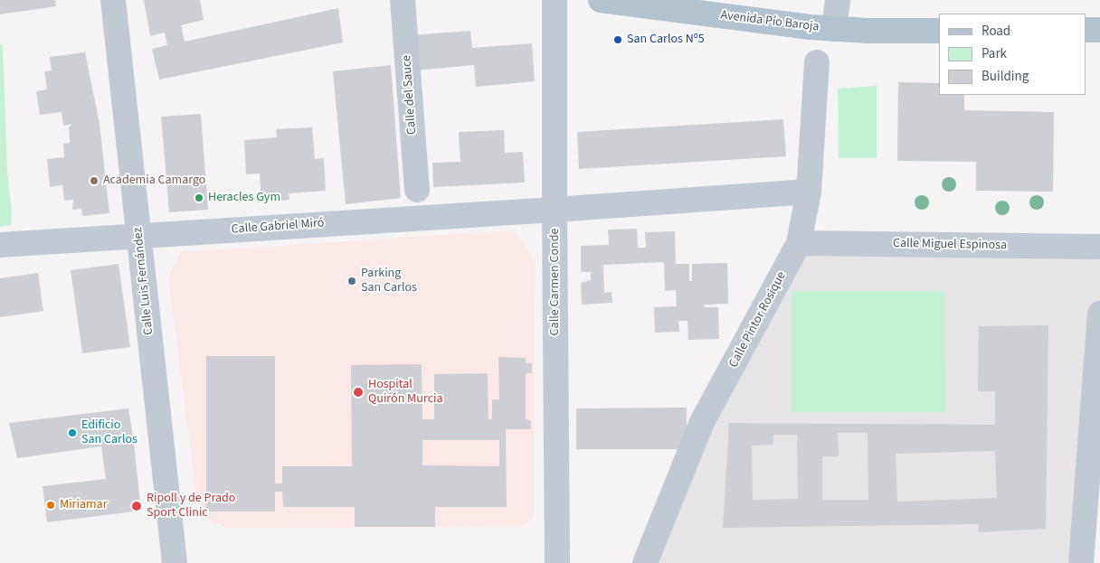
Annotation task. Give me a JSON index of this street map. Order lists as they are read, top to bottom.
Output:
{
  "streets": {
    "main road": ["Avenida Pío Baroja"],
    "street": [
      "Calle del Sauce",
      "Calle Gabriel Miró",
      "Calle Miguel Espinosa",
      "Calle Luis Fernández",
      "Calle Carmen Conde",
      "Calle Pintor Rosique"
    ]
  },
  "crossings": [
    ["Calle Gabriel Miró", "Calle Luis Fernández"],
    ["Calle Gabriel Miró", "Calle Carmen Conde"],
    ["Calle Miguel Espinosa", "Calle Pintor Rosique"]
  ],
  "places": [
    "San Carlos Nº5",
    "Academia Camargo",
    "Heracles Gym",
    "Parking San Carlos",
    "Hospital Quirón Murcia",
    "Edificio San Carlos",
    "Miriamar",
    "Ripoll y de Prado Sport Clinic"
  ],
  "legend": ["Road", "Park", "Building"]
}
